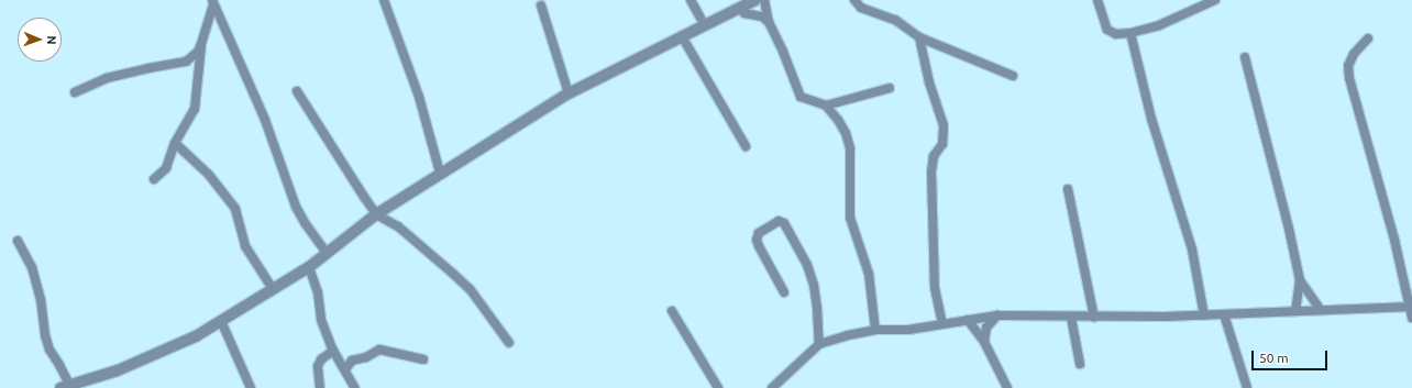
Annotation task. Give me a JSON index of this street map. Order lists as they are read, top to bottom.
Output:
{
  "scale_bar": "50 m",
  "north": "right"
}
